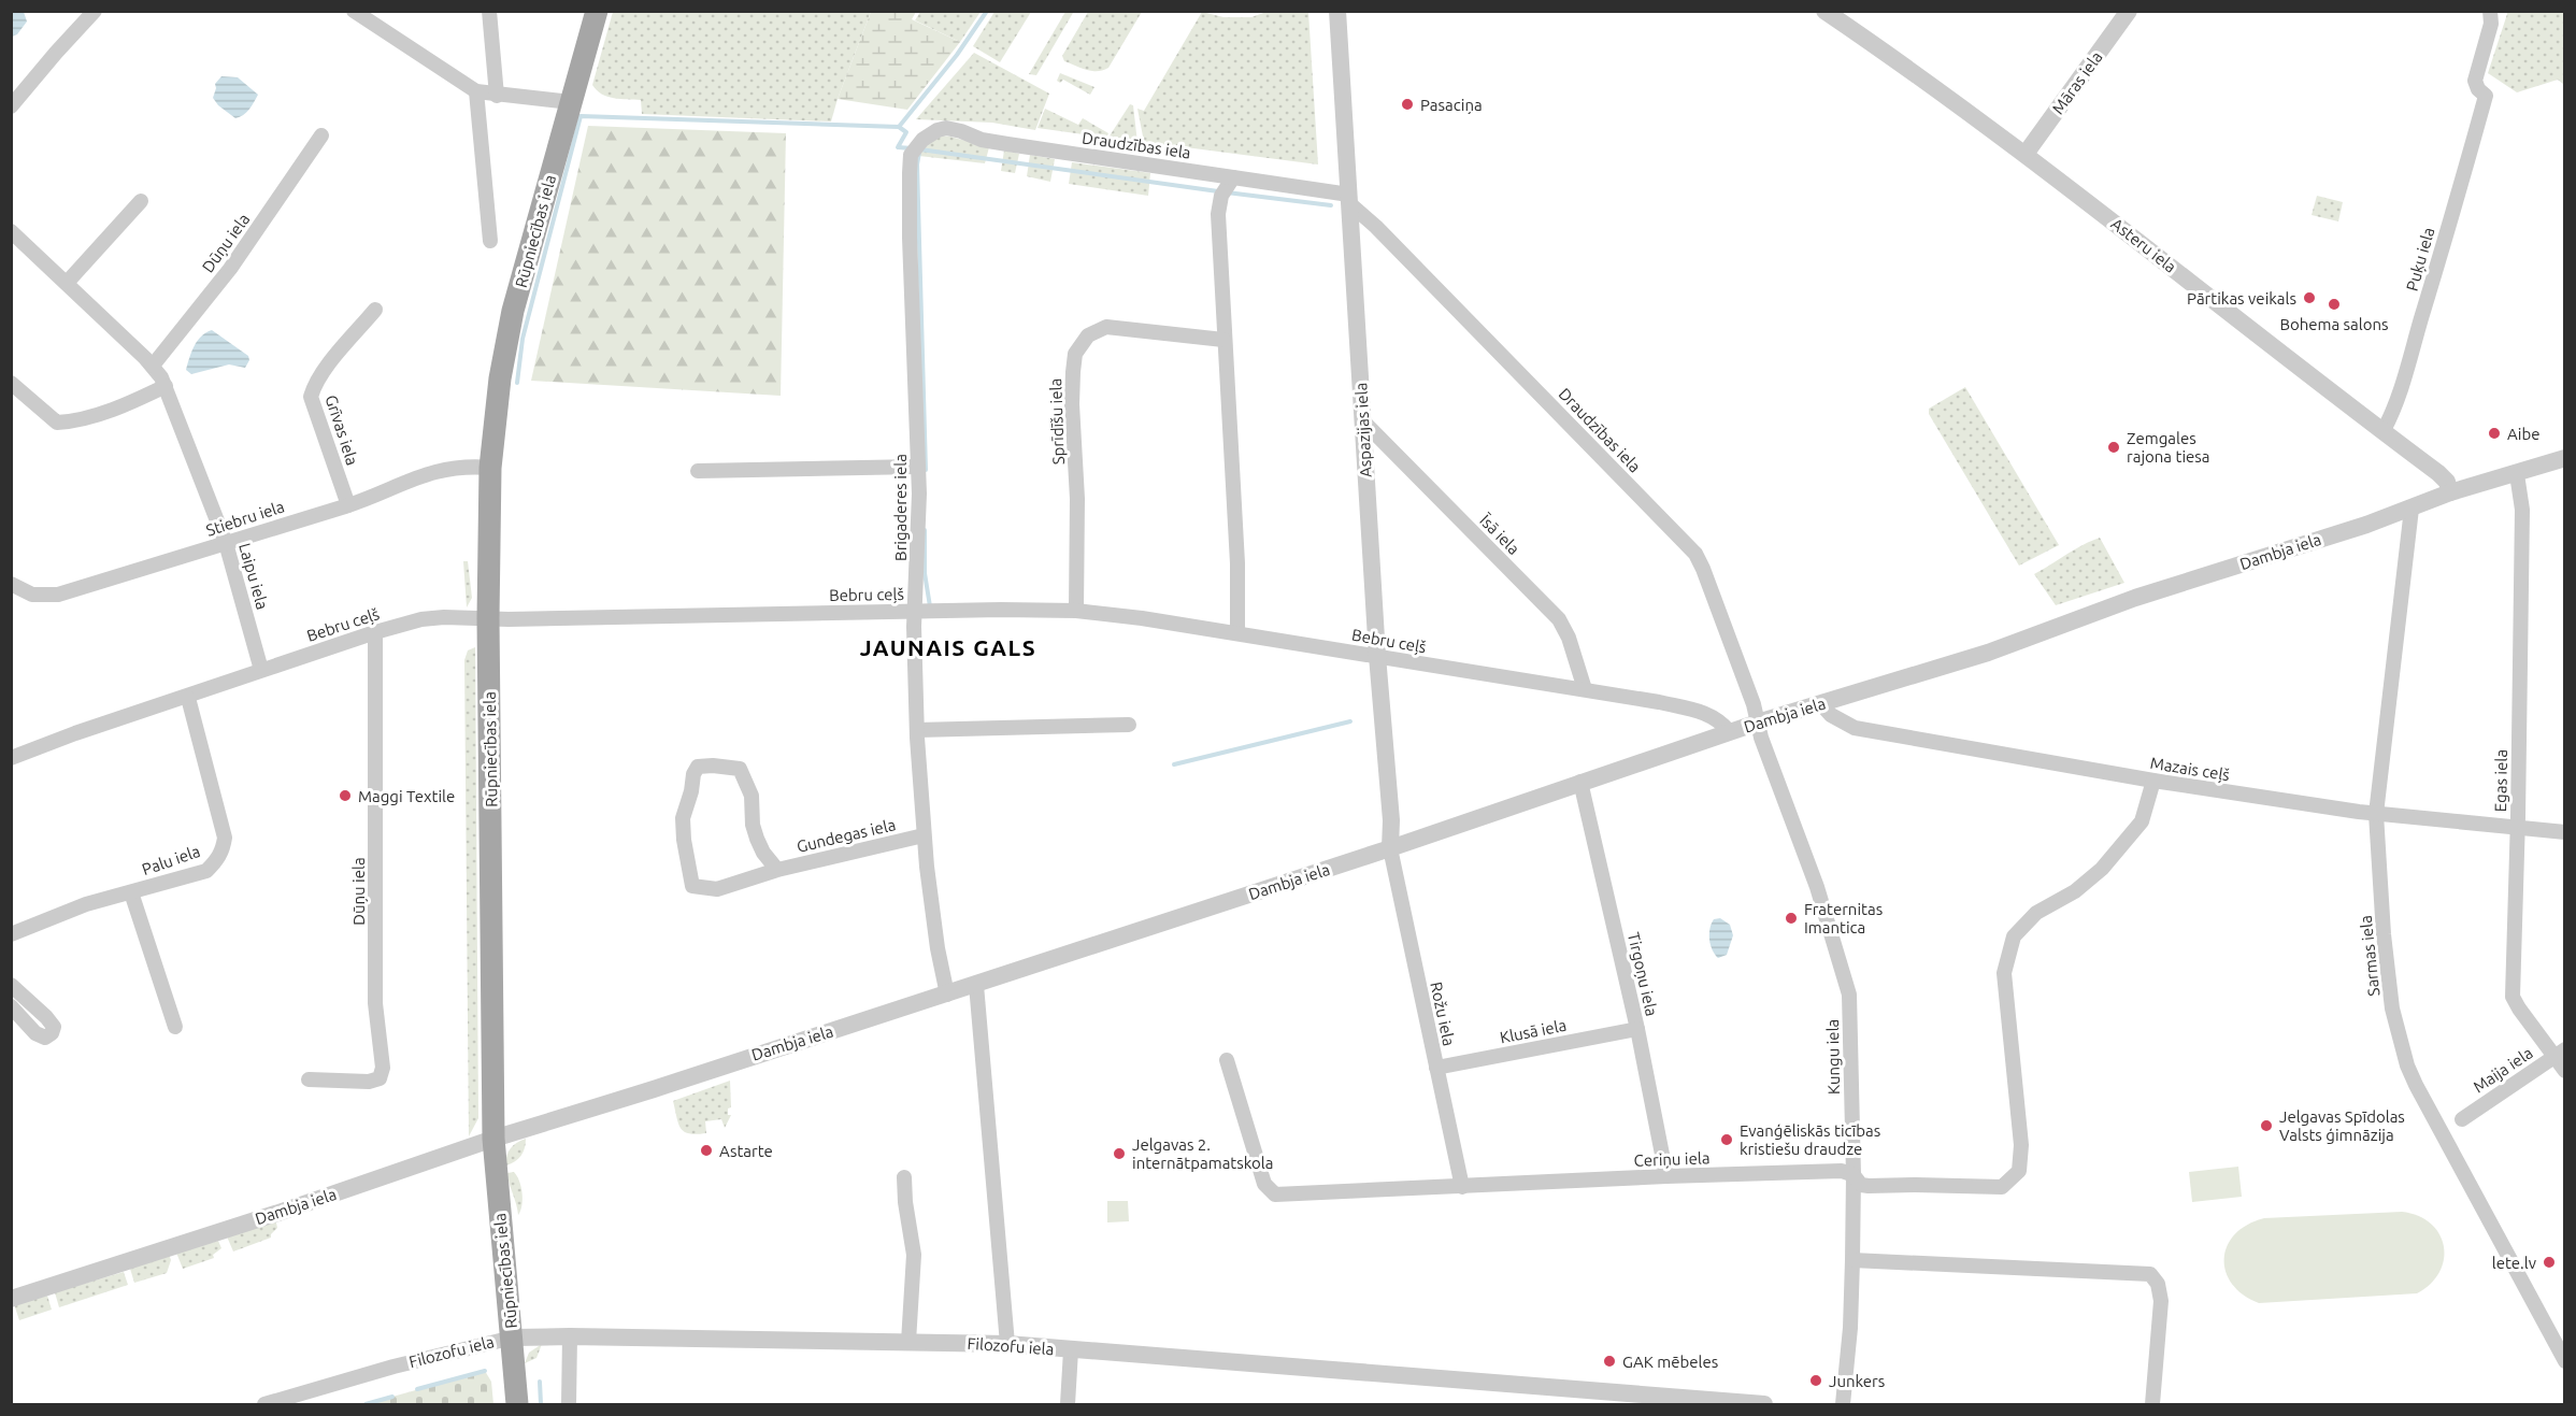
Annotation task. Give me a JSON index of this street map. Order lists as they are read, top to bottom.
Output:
{
  "streets": {
    "main road": ["Rūpniecības iela"],
    "street": [
      "Māras iela",
      "Draudzības iela",
      "Dūņu iela",
      "Asteru iela",
      "Puķu iela",
      "Sprīdīšu iela",
      "Grīvas iela",
      "Aspazijas iela",
      "Brigaderes iela",
      "Stiebru iela",
      "Īsā iela",
      "Dambja iela",
      "Laipu iela",
      "Bebru ceļš",
      "Mazais ceļš",
      "Egas iela",
      "Gundegas iela",
      "Palu iela",
      "Sarmas iela",
      "Tirgoņu iela",
      "Rožu iela",
      "Klusā iela",
      "Kungu iela",
      "Maija iela",
      "Ceriņu iela",
      "Filozofu iela"
    ]
  },
  "crossings": [
    ["Māras iela", "Asteru iela"],
    ["Draudzības iela", "Aspazijas iela"],
    ["Draudzības iela", "Brigaderes iela"],
    ["Draudzības iela", "Dambja iela"],
    ["Draudzības iela", "Kungu iela"],
    ["Rūpniecības iela", "Stiebru iela"],
    ["Rūpniecības iela", "Dambja iela"],
    ["Rūpniecības iela", "Bebru ceļš"],
    ["Rūpniecības iela", "Filozofu iela"],
    ["Dūņu iela", "Laipu iela"],
    ["Dūņu iela", "Bebru ceļš"],
    ["Asteru iela", "Puķu iela"],
    ["Asteru iela", "Dambja iela"],
    ["Sprīdīšu iela", "Bebru ceļš"],
    ["Grīvas iela", "Stiebru iela"],
    ["Aspazijas iela", "Īsā iela"],
    ["Aspazijas iela", "Dambja iela"],
    ["Aspazijas iela", "Bebru ceļš"],
    ["Aspazijas iela", "Rožu iela"],
    ["Brigaderes iela", "Dambja iela"],
    ["Brigaderes iela", "Bebru ceļš"],
    ["Brigaderes iela", "Gundegas iela"],
    ["Stiebru iela", "Laipu iela"],
    ["Īsā iela", "Bebru ceļš"],
    ["Dambja iela", "Bebru ceļš"],
    ["Dambja iela", "Mazais ceļš"],
    ["Dambja iela", "Egas iela"],
    ["Dambja iela", "Sarmas iela"],
    ["Dambja iela", "Tirgoņu iela"],
    ["Dambja iela", "Rožu iela"],
    ["Dambja iela", "Kungu iela"],
    ["Laipu iela", "Bebru ceļš"],
    ["Bebru ceļš", "Palu iela"],
    ["Mazais ceļš", "Egas iela"],
    ["Mazais ceļš", "Sarmas iela"],
    ["Mazais ceļš", "Ceriņu iela"],
    ["Egas iela", "Maija iela"],
    ["Tirgoņu iela", "Klusā iela"],
    ["Tirgoņu iela", "Ceriņu iela"],
    ["Rožu iela", "Klusā iela"],
    ["Rožu iela", "Ceriņu iela"],
    ["Kungu iela", "Ceriņu iela"]
  ],
  "districts": ["JAUNAIS GALS"],
  "places": [
    "Pasaciņa",
    "Pārtikas veikals",
    "Bohema salons",
    "Aibe",
    "Zemgales rajona tiesa",
    "Maggi Textile",
    "Fraternitas Imantica",
    "Jelgavas Spīdolas Valsts ģimnāzija",
    "Evanģēliskās ticības kristiešu draudze",
    "Astarte",
    "Jelgavas 2. internātpamatskola",
    "lete.lv",
    "GAK mēbeles",
    "Junkers"
  ]
}
